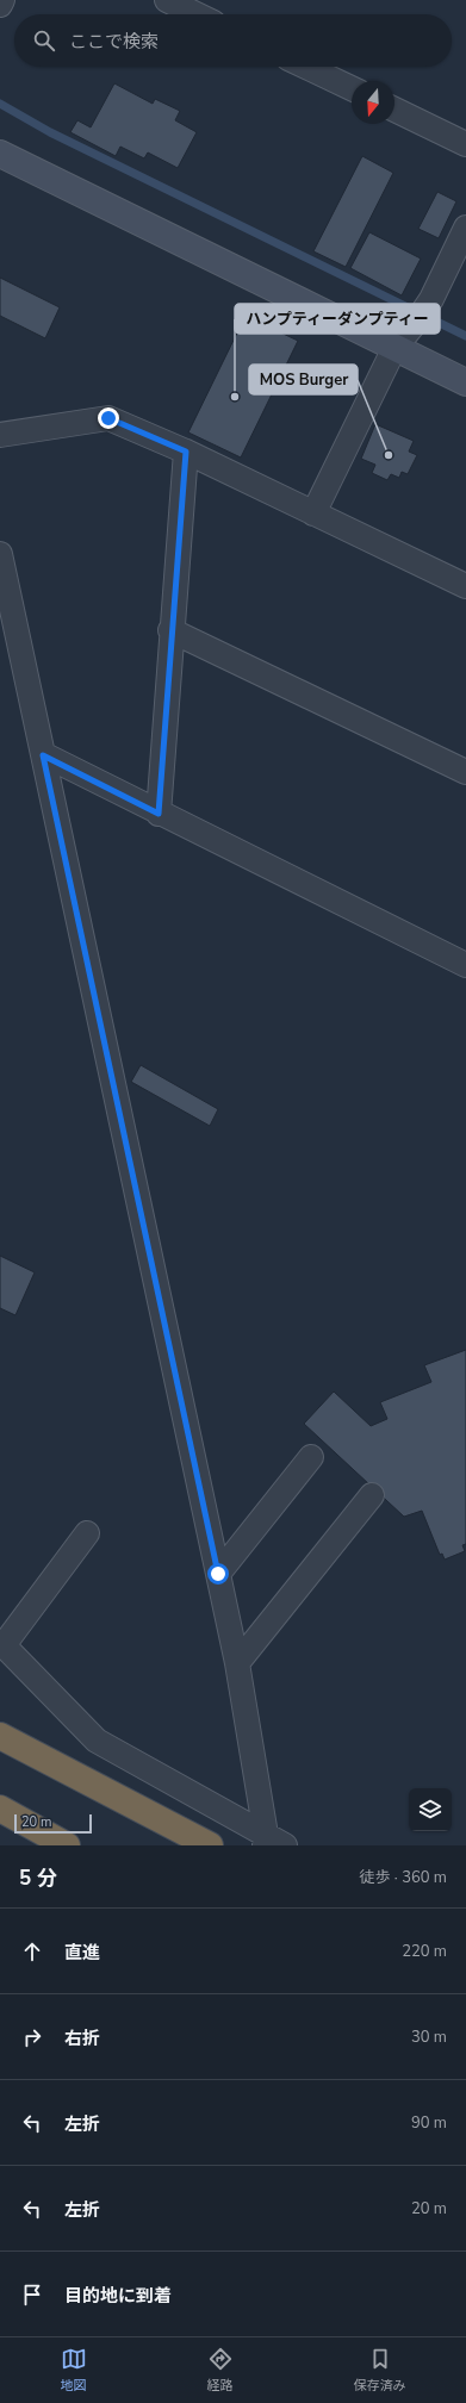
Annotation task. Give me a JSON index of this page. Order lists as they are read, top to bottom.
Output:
{
  "places": ["ハンプティーダンプティー", "MOS Burger"],
  "scale_bar": "20 m",
  "north": "bottom",
  "page": {
    "search": "ここで検索",
    "scale": "20 m",
    "heading": ["5 分", "徒歩 · 360 m"],
    "list": [
      ["直進", "220 m"],
      ["右折", "30 m"],
      ["左折", "90 m"],
      ["左折", "20 m"],
      "目的地に到着"
    ],
    "nav": ["地図", "経路", "保存済み"]
  }
}
